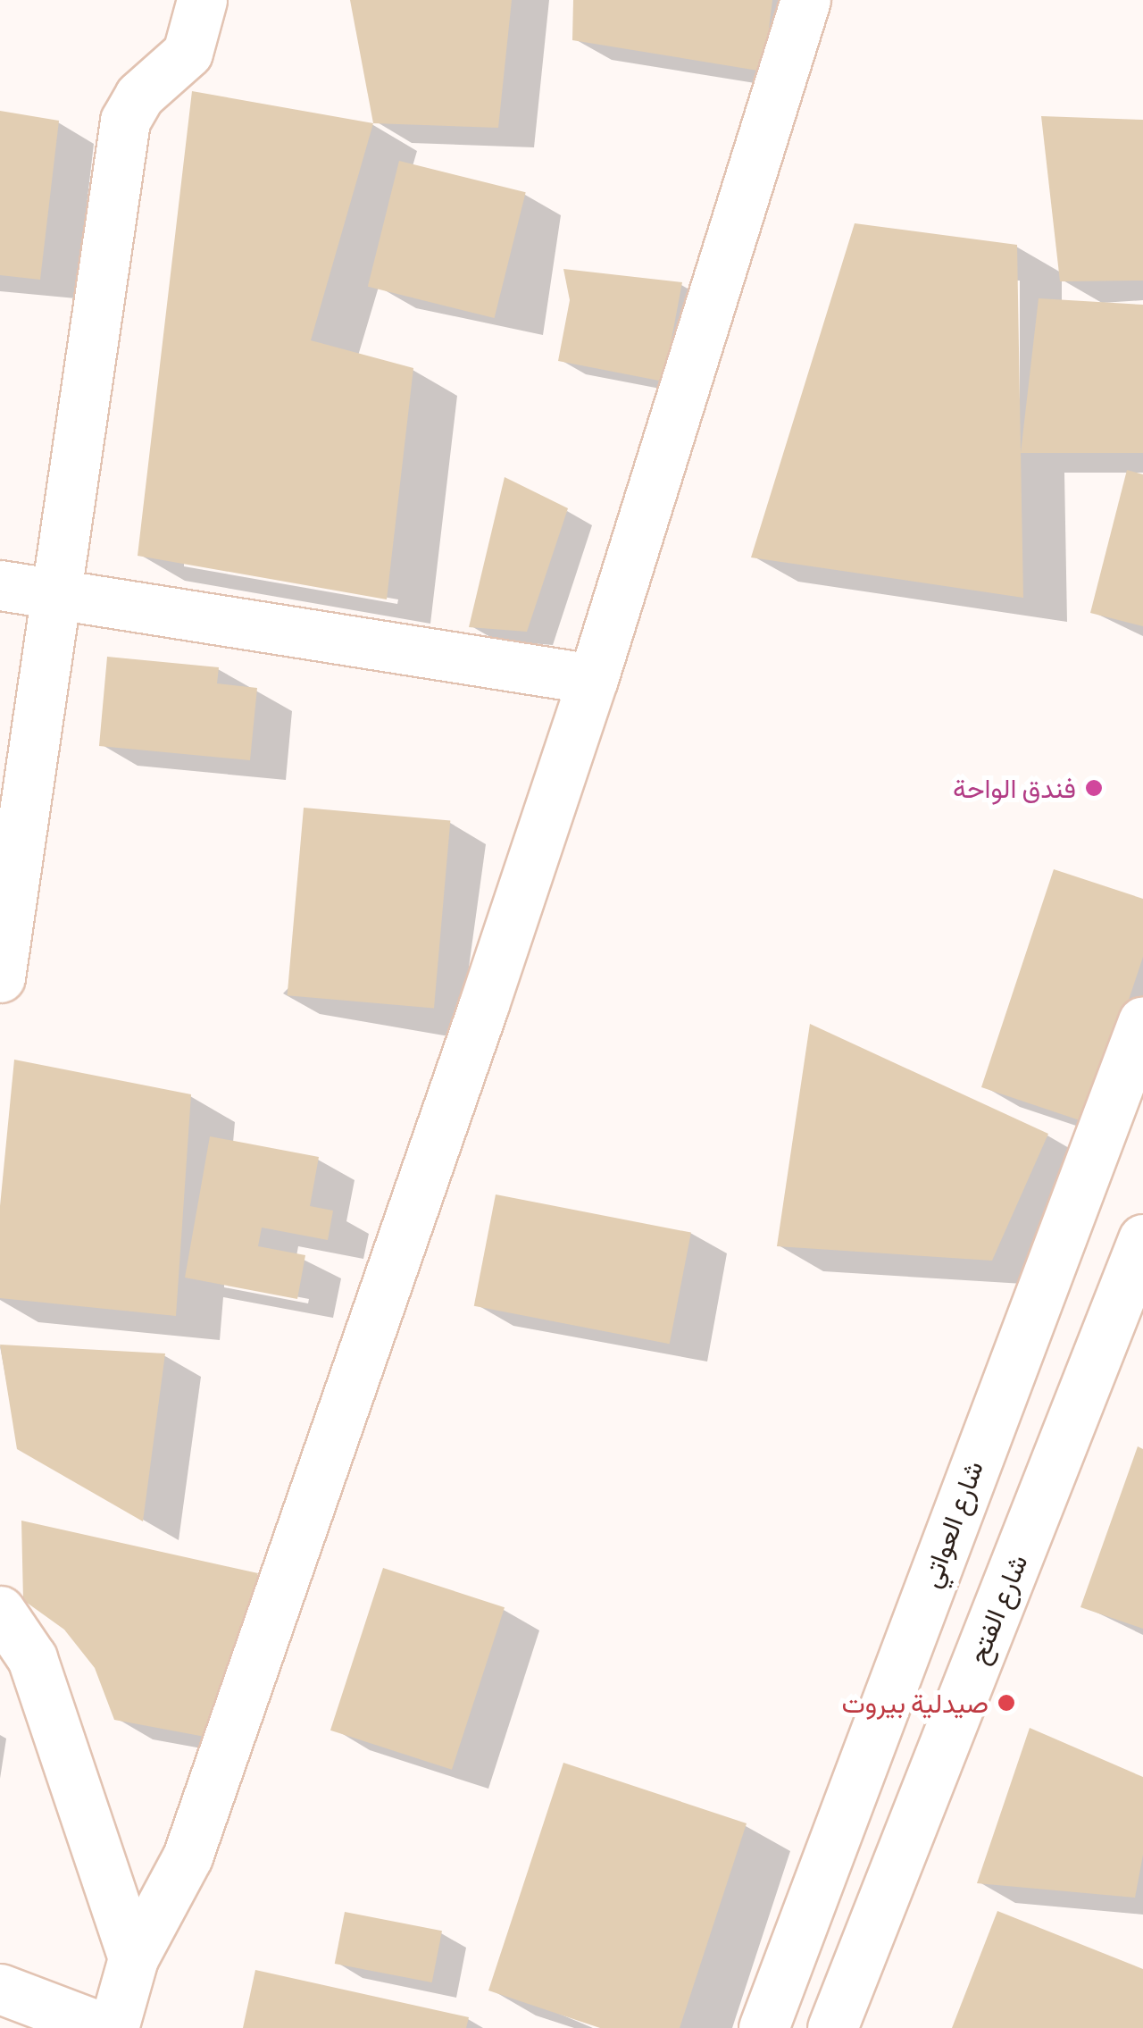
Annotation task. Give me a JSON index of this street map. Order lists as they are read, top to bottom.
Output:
{
  "streets": {
    "street": ["شارع العواتي", "شارع الفتح"]
  },
  "places": ["فندق الواحة", "صيدلية بيروت"]
}
